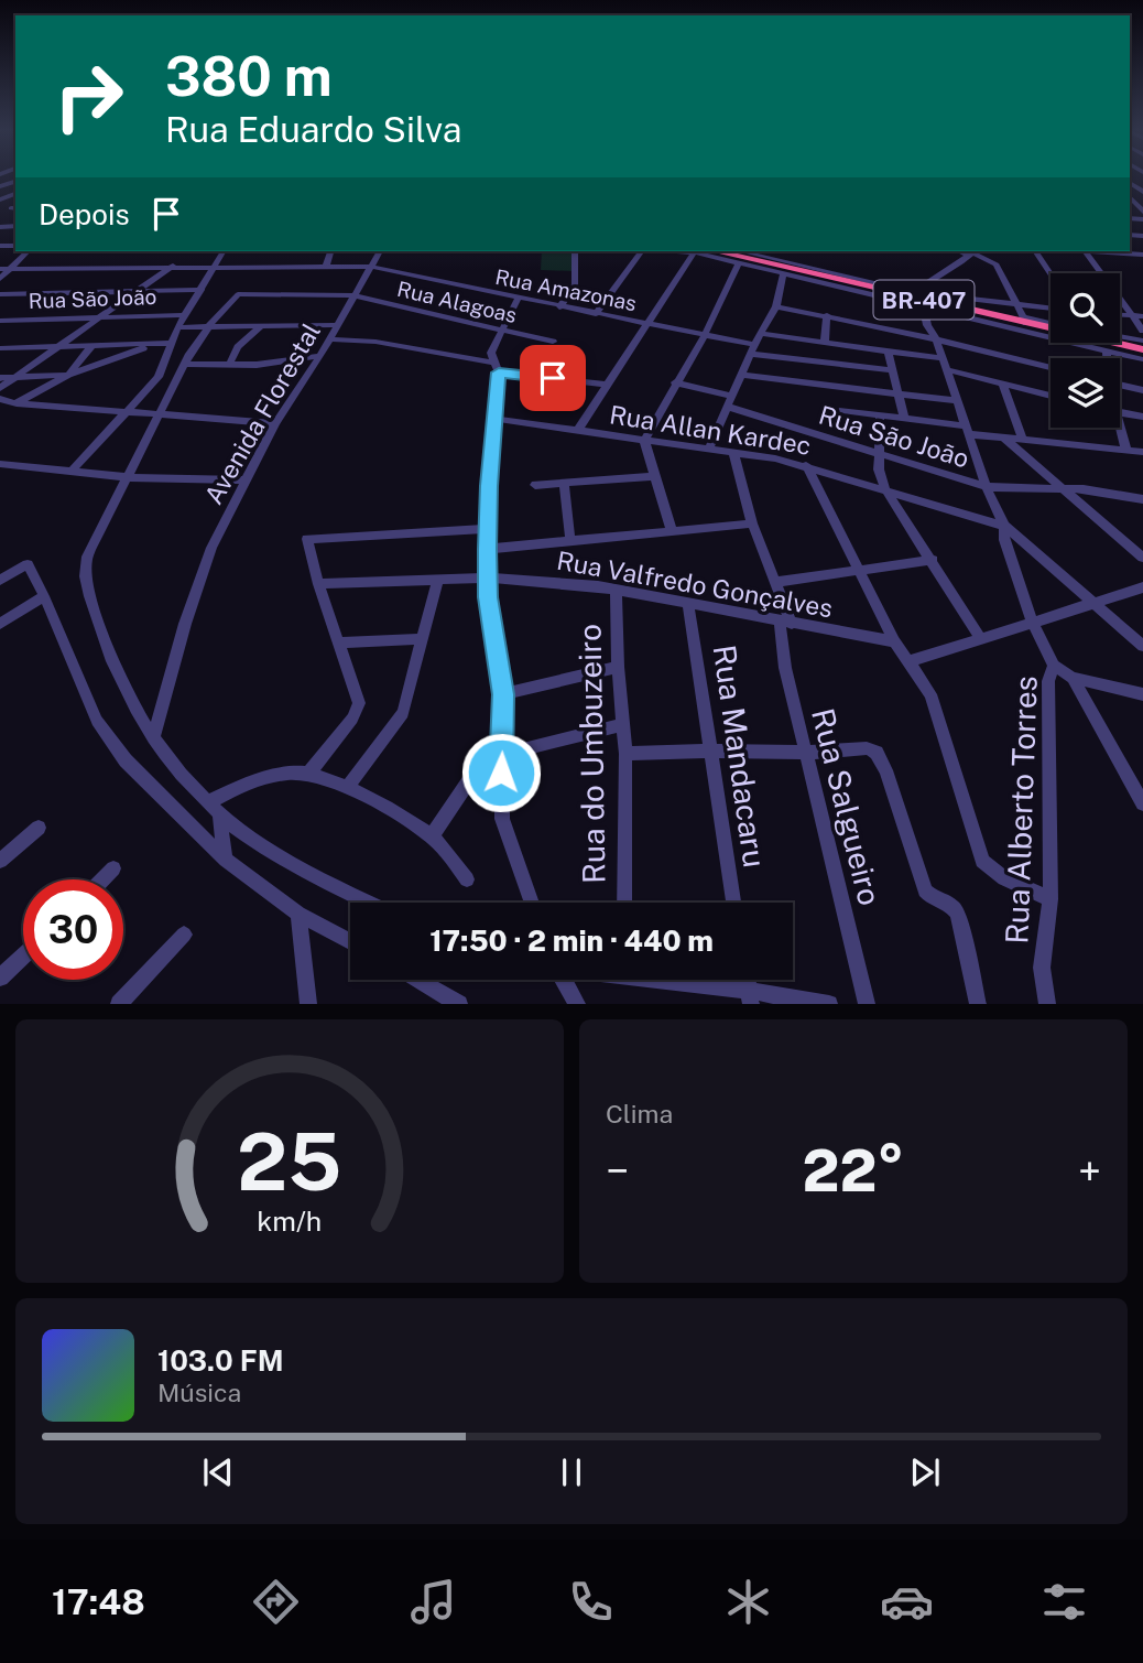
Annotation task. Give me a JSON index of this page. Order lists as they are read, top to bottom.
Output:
{
  "streets": {
    "highway": ["BR-407"],
    "street": [
      "Rua Amazonas",
      "Rua São João",
      "Rua Alagoas",
      "Avenida Florestal",
      "Rua Allan Kardec",
      "Rua Valfredo Gonçalves",
      "Rua do Umbuzeiro",
      "Rua Mandacaru",
      "Rua Salgueiro",
      "Rua Alberto Torres"
    ]
  },
  "crossings": [
    ["Rua Amazonas", "Avenida Florestal"],
    ["Rua Alagoas", "Avenida Florestal"],
    ["Rua Allan Kardec", "Rua Salgueiro"],
    ["Rua Allan Kardec", "Rua Alberto Torres"],
    ["Rua Valfredo Gonçalves", "Rua do Umbuzeiro"],
    ["Rua Valfredo Gonçalves", "Rua Mandacaru"],
    ["Rua Valfredo Gonçalves", "Rua Salgueiro"]
  ],
  "page": {
    "turn": ["380 m", "Rua Eduardo Silva"],
    "then": "Depois",
    "limit": "30",
    "trip": "17:50 · 2 min · 440 m",
    "tile": "Clima",
    "heat": ["−", "22°", "+"],
    "song": ["103.0 FM", "Música"],
    "tabs": "17:48",
    "gauge": ["25", "km/h"]
  }
}
